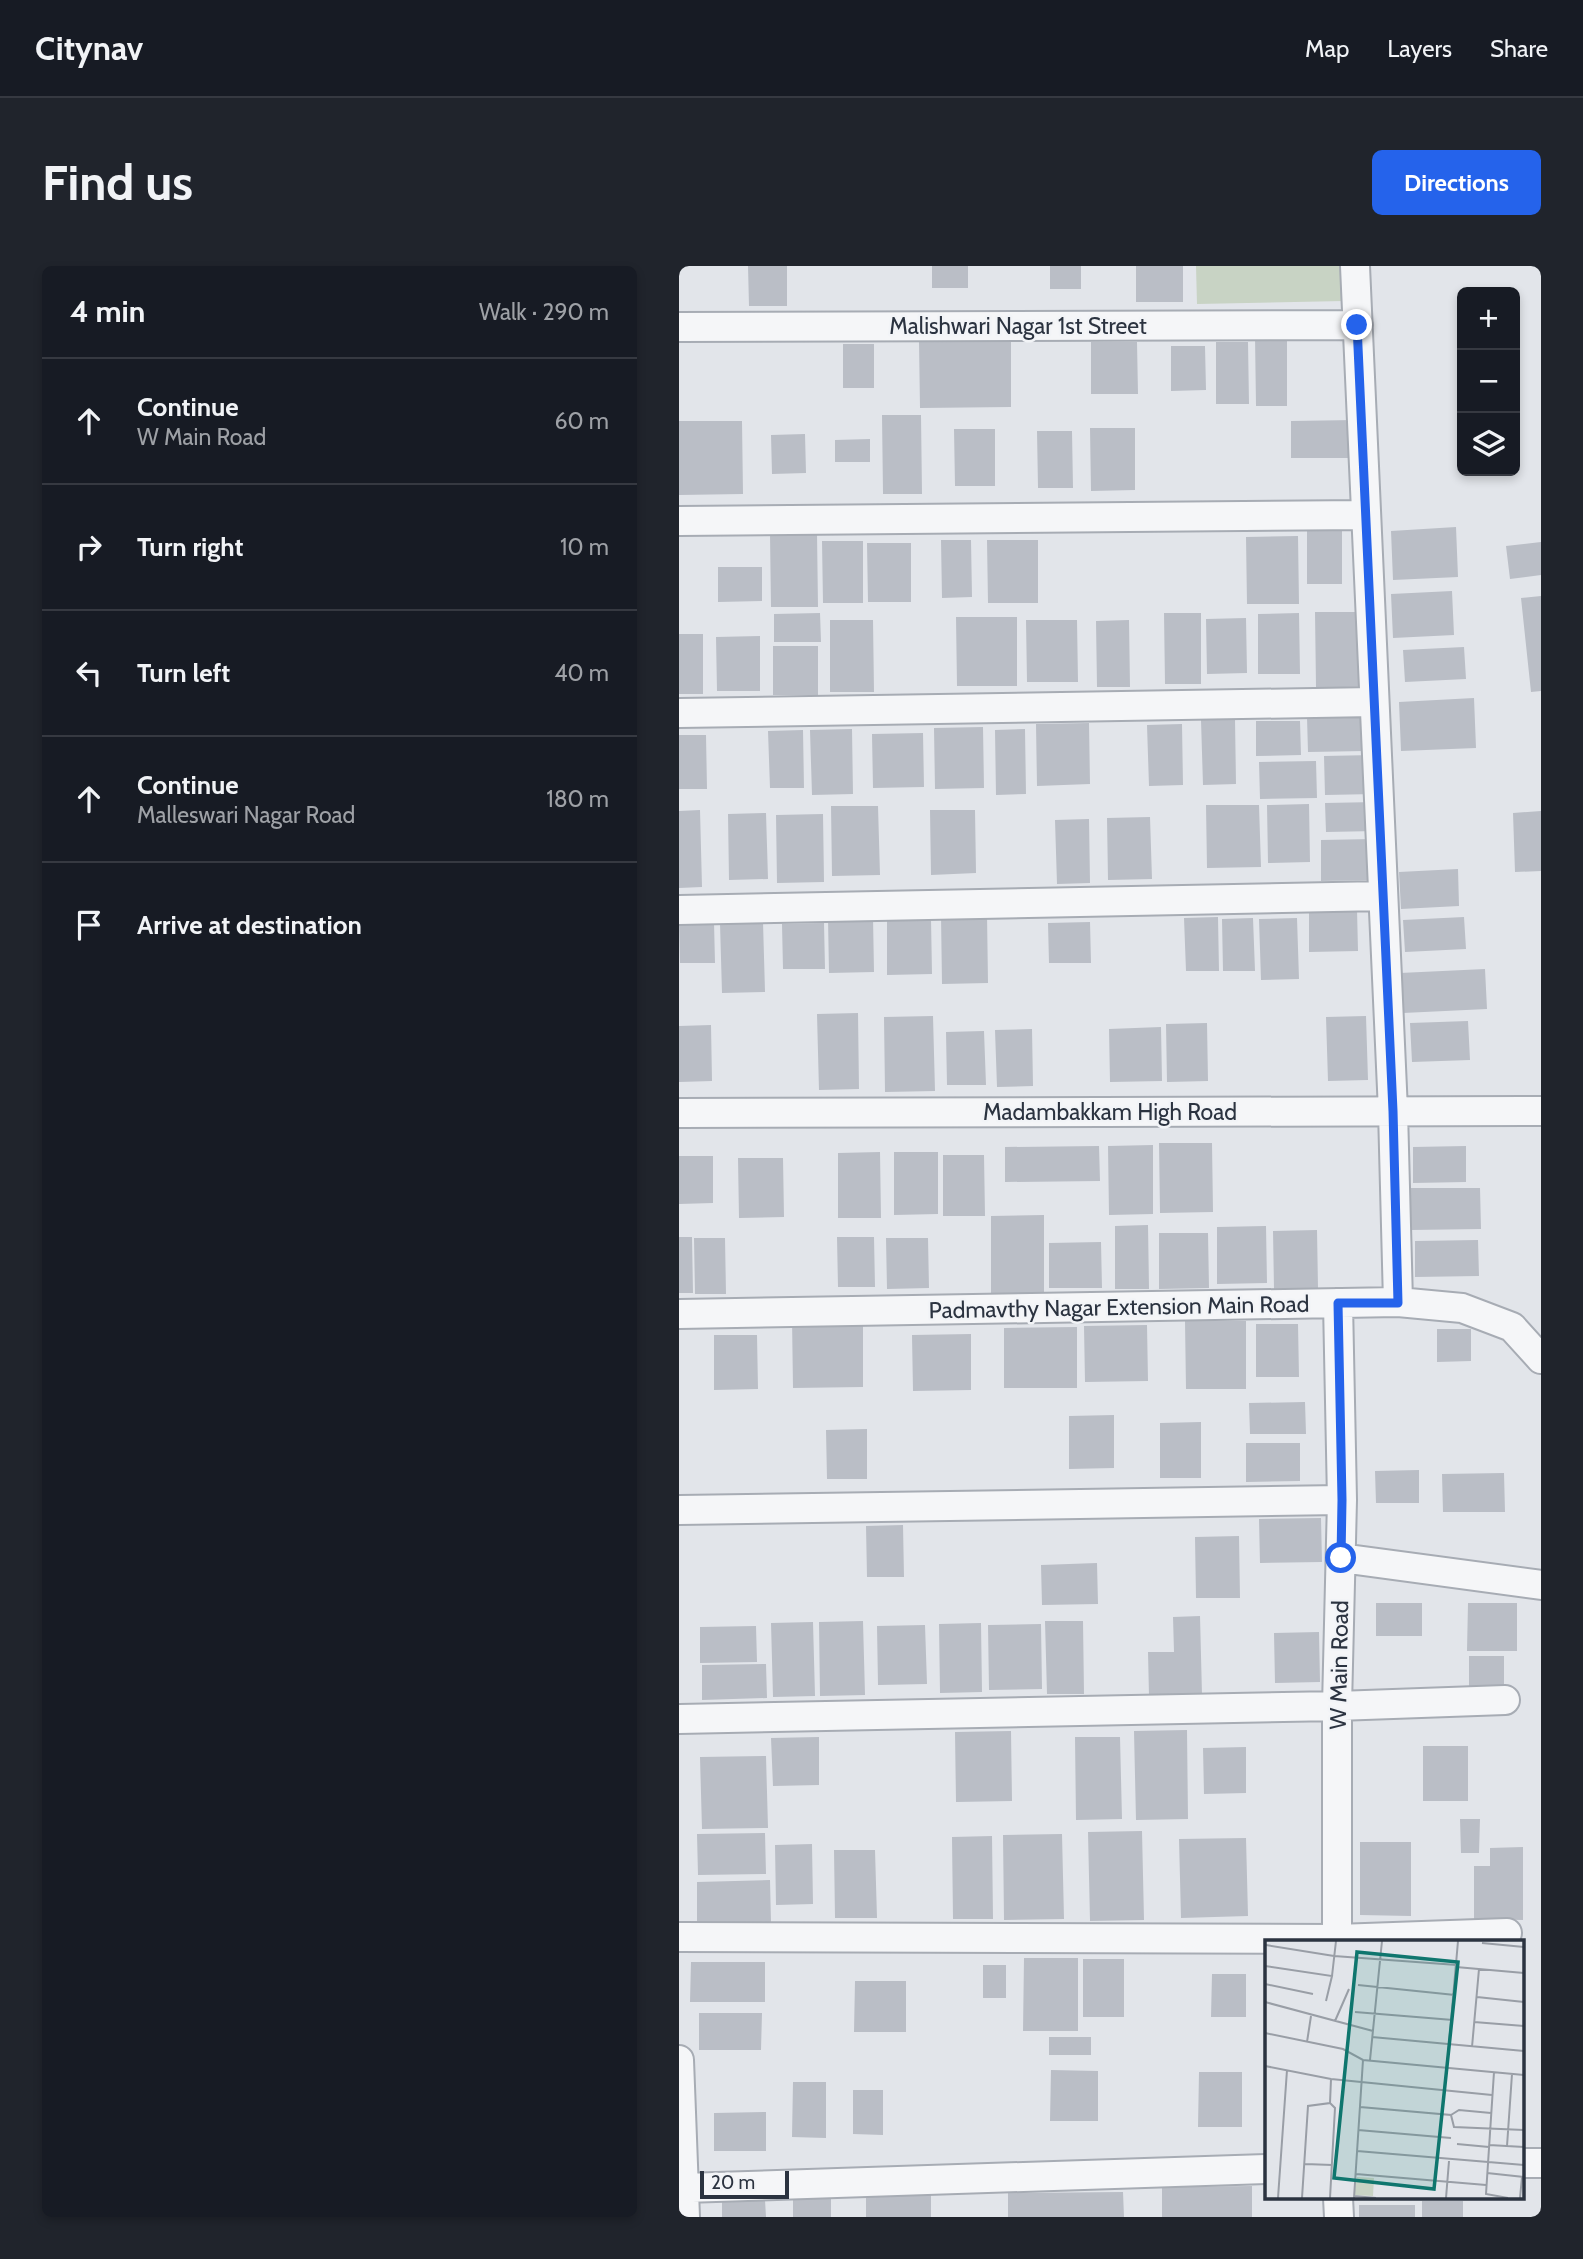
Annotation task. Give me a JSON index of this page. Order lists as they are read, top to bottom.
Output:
{
  "streets": {
    "street": [
      "Malishwari Nagar 1st Street",
      "Madambakkam High Road",
      "Padmavthy Nagar Extension Main Road",
      "W Main Road"
    ]
  },
  "crossings": [
    ["Padmavthy Nagar Extension Main Road", "W Main Road"]
  ],
  "scale_bar": "20 m",
  "page": {
    "header": "Citynav",
    "nav": ["Map", "Layers", "Share"],
    "buttons": "Directions",
    "title": "Find us",
    "heading": ["4 min", "Walk · 290 m"],
    "map_buttons": ["+", "−"],
    "list": [
      ["Continue", "W Main Road", "60 m"],
      ["Turn right", "10 m"],
      ["Turn left", "40 m"],
      ["Continue", "Malleswari Nagar Road", "180 m"],
      "Arrive at destination"
    ],
    "scale": "20 m"
  }
}
